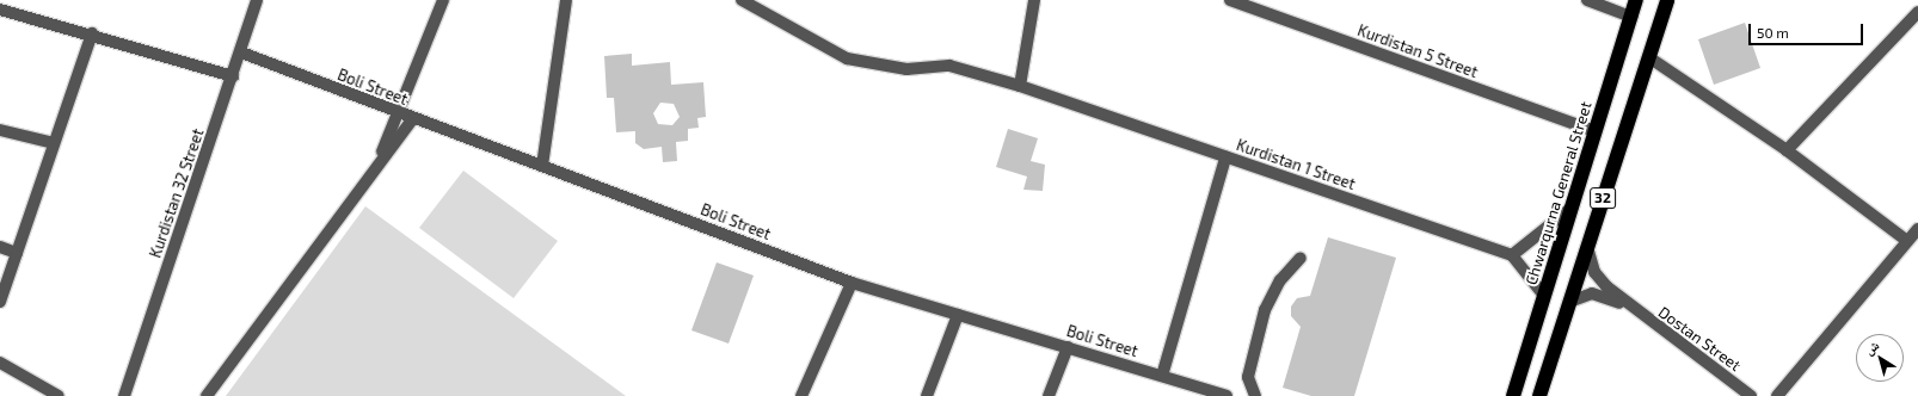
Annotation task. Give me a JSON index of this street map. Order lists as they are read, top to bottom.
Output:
{
  "streets": {
    "highway": ["Chwarqurna General Street", "32"],
    "street": [
      "Kurdistan 5 Street",
      "Boli Street",
      "Kurdistan 1 Street",
      "Kurdistan 32 Street",
      "Dostan Street"
    ]
  },
  "crossings": [
    ["Kurdistan 5 Street", "Chwarqurna General Street"],
    ["Boli Street", "Kurdistan 32 Street"],
    ["32", "Dostan Street"]
  ],
  "scale_bar": "50 m",
  "north": "top left"
}
